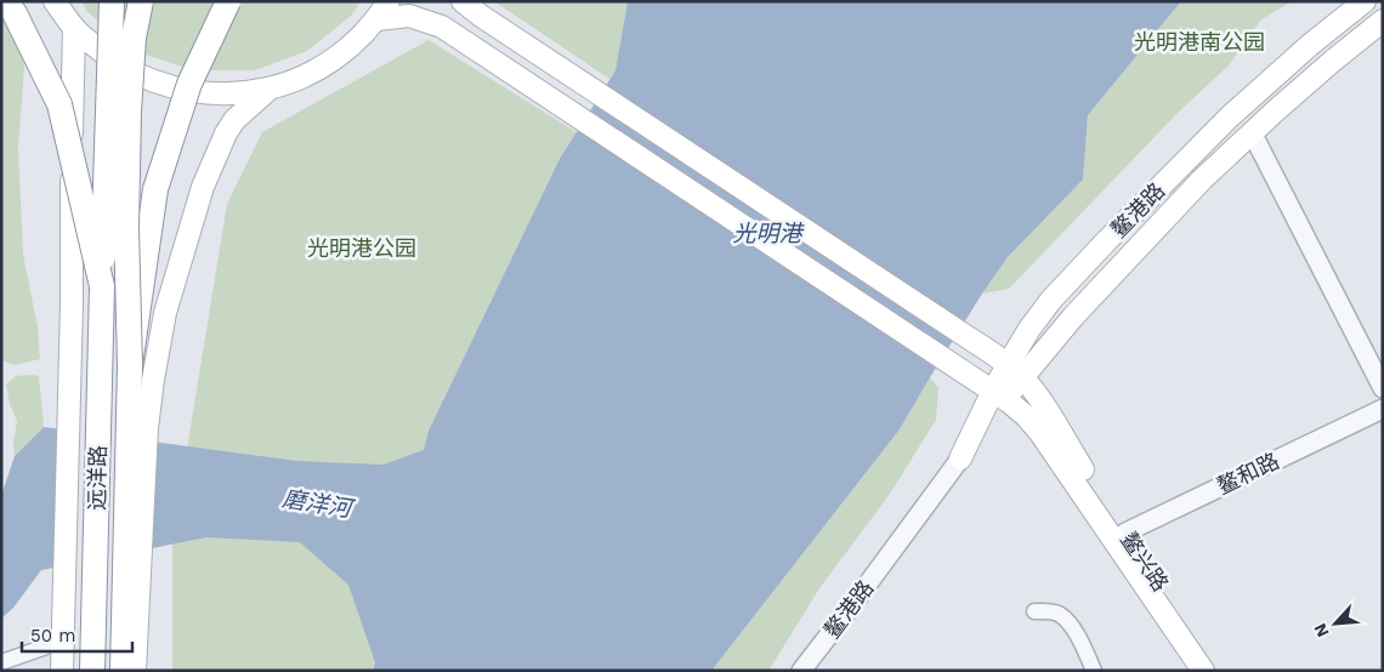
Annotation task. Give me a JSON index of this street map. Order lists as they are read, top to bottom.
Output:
{
  "streets": {
    "highway": ["远洋路"],
    "main road": ["鳌港路", "鳌兴路"],
    "street": ["鳌和路"]
  },
  "crossings": [
    ["鳌和路", "鳌兴路"]
  ],
  "water": ["光明港", "磨洋河"],
  "parks": ["光明港南公园", "光明港公园"],
  "scale_bar": "50 m",
  "north": "bottom left"
}
